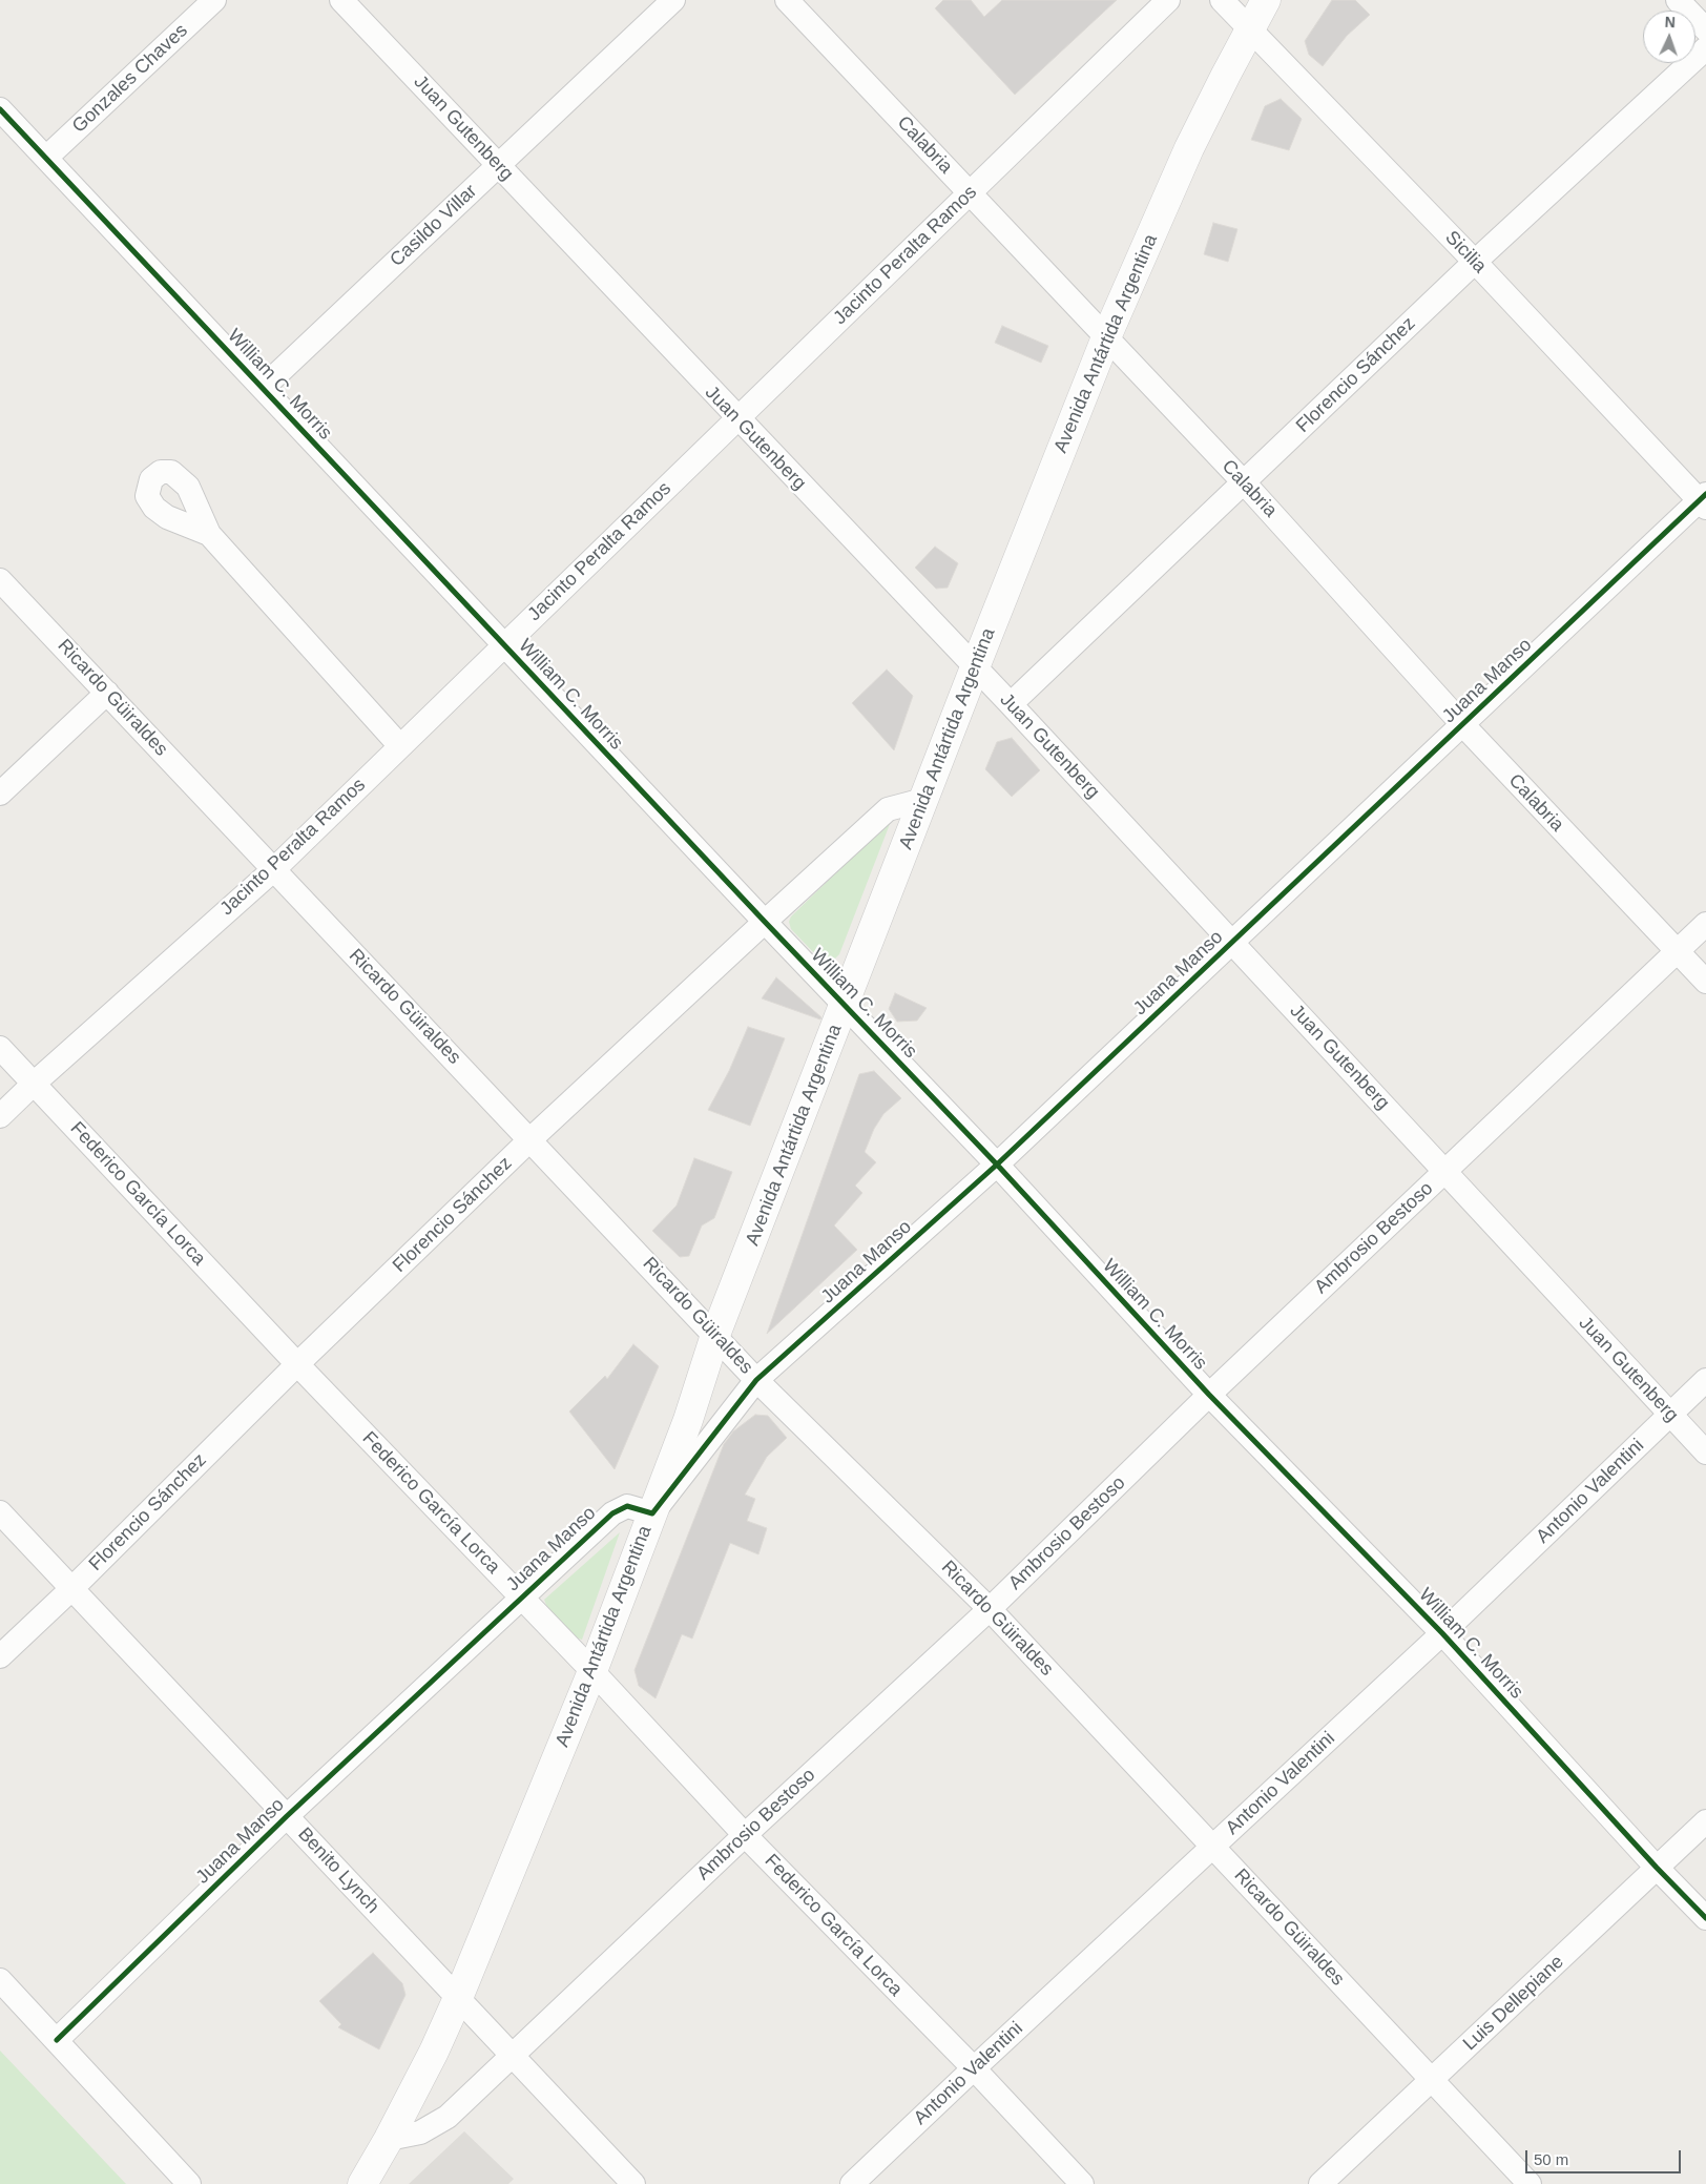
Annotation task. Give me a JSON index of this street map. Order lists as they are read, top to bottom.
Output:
{
  "streets": {
    "main road": ["Avenida Antártida Argentina"],
    "street": [
      "Gonzales Chaves",
      "Juan Gutenberg",
      "Calabria",
      "Casildo Villar",
      "Sicilia",
      "Jacinto Peralta Ramos",
      "Florencio Sánchez",
      "William C. Morris",
      "Juana Manso",
      "Ricardo Güiraldes",
      "Federico García Lorca",
      "Ambrosio Bestoso",
      "Antonio Valentini",
      "Benito Lynch",
      "Luis Dellepiane"
    ]
  },
  "crossings": [
    ["Gonzales Chaves", "William C. Morris"],
    ["Juan Gutenberg", "Casildo Villar"],
    ["Juan Gutenberg", "Jacinto Peralta Ramos"],
    ["Juan Gutenberg", "Avenida Antártida Argentina"],
    ["Juan Gutenberg", "Florencio Sánchez"],
    ["Juan Gutenberg", "Juana Manso"],
    ["Juan Gutenberg", "Ambrosio Bestoso"],
    ["Juan Gutenberg", "Antonio Valentini"],
    ["Calabria", "Jacinto Peralta Ramos"],
    ["Calabria", "Avenida Antártida Argentina"],
    ["Calabria", "Florencio Sánchez"],
    ["Calabria", "Juana Manso"],
    ["Calabria", "Ambrosio Bestoso"],
    ["Casildo Villar", "William C. Morris"],
    ["Sicilia", "Avenida Antártida Argentina"],
    ["Sicilia", "Florencio Sánchez"],
    ["Sicilia", "Juana Manso"],
    ["Jacinto Peralta Ramos", "William C. Morris"],
    ["Jacinto Peralta Ramos", "Ricardo Güiraldes"],
    ["Jacinto Peralta Ramos", "Federico García Lorca"],
    ["Avenida Antártida Argentina", "Florencio Sánchez"],
    ["Avenida Antártida Argentina", "William C. Morris"],
    ["Avenida Antártida Argentina", "Juana Manso"],
    ["Avenida Antártida Argentina", "Ricardo Güiraldes"],
    ["Avenida Antártida Argentina", "Federico García Lorca"],
    ["Avenida Antártida Argentina", "Ambrosio Bestoso"],
    ["Avenida Antártida Argentina", "Benito Lynch"],
    ["Florencio Sánchez", "William C. Morris"],
    ["Florencio Sánchez", "Ricardo Güiraldes"],
    ["Florencio Sánchez", "Federico García Lorca"],
    ["Florencio Sánchez", "Benito Lynch"],
    ["William C. Morris", "Juana Manso"],
    ["William C. Morris", "Ambrosio Bestoso"],
    ["William C. Morris", "Antonio Valentini"],
    ["William C. Morris", "Luis Dellepiane"],
    ["Juana Manso", "Ricardo Güiraldes"],
    ["Juana Manso", "Federico García Lorca"],
    ["Juana Manso", "Benito Lynch"],
    ["Ricardo Güiraldes", "Ambrosio Bestoso"],
    ["Ricardo Güiraldes", "Antonio Valentini"],
    ["Ricardo Güiraldes", "Luis Dellepiane"],
    ["Federico García Lorca", "Ambrosio Bestoso"],
    ["Federico García Lorca", "Antonio Valentini"],
    ["Ambrosio Bestoso", "Benito Lynch"]
  ],
  "scale_bar": "50 m",
  "north": "top"
}
